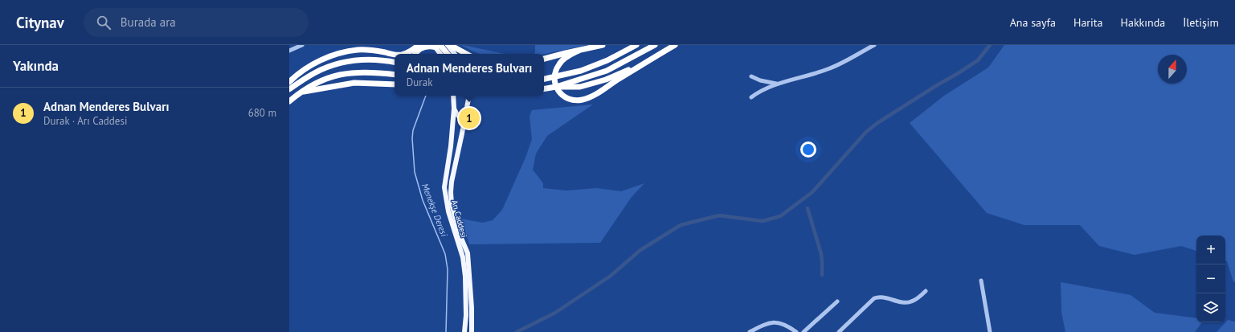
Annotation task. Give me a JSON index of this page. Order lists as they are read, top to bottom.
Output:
{
  "streets": {
    "main road": ["Arı Caddesi"]
  },
  "water": ["Menekşe Deresi"],
  "north": "top",
  "page": {
    "header": "Citynav",
    "search": "Burada ara",
    "nav": [
      "Ana sayfa",
      "Harita",
      "Hakkında",
      "İletişim"
    ],
    "heading": "Yakında",
    "popup": ["Adnan Menderes Bulvarı", "Durak"],
    "list": [
      {
        "mark": "1",
        "name": "Adnan Menderes Bulvarı",
        "note": "Durak · Arı Caddesi",
        "value": "680 m"
      }
    ],
    "pins": "1",
    "map_buttons": ["+", "−"]
  }
}
